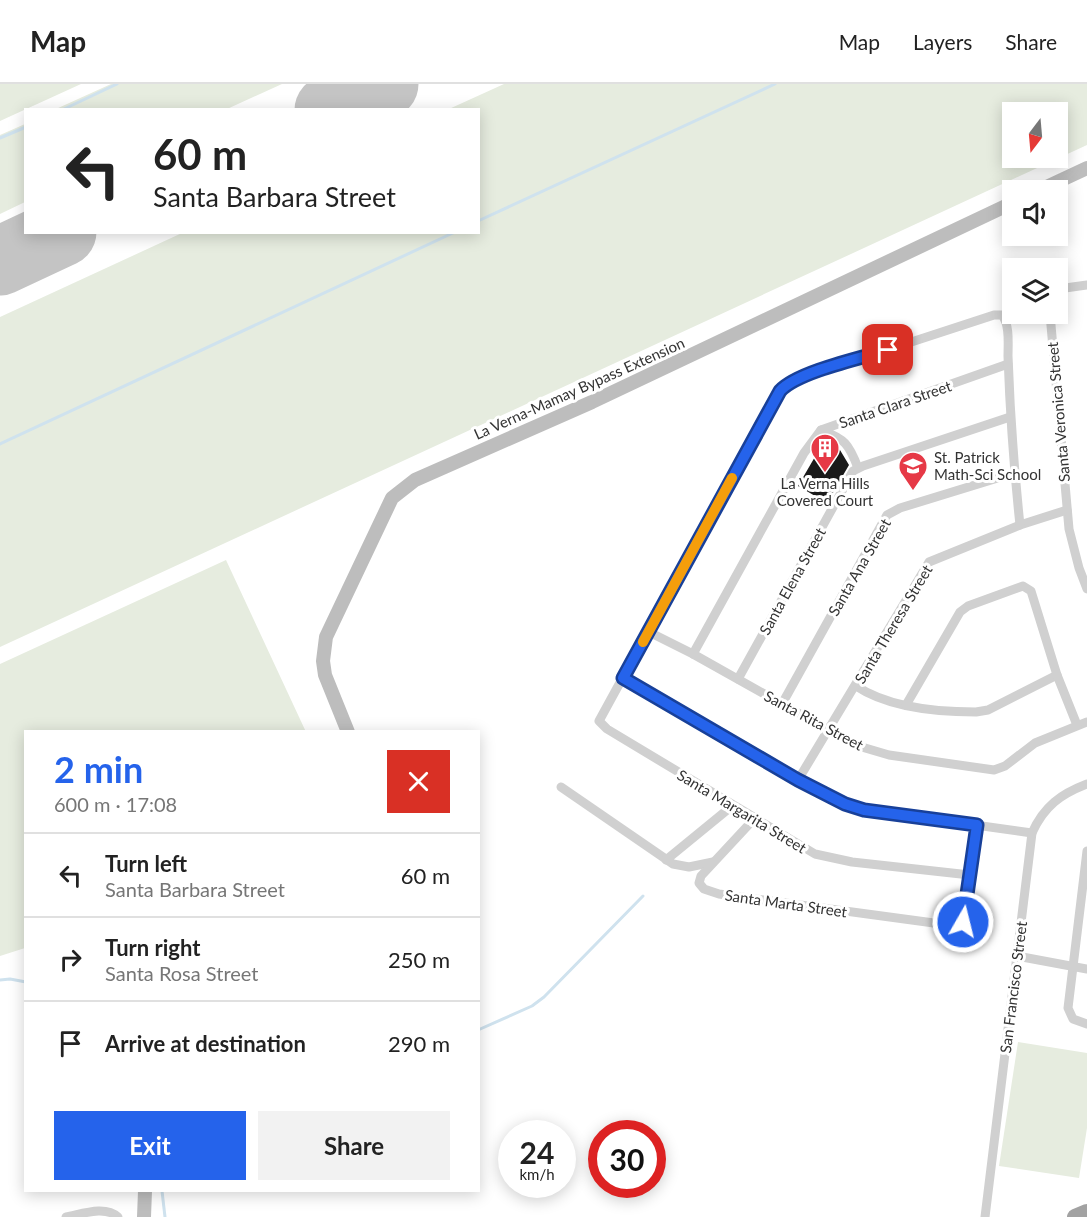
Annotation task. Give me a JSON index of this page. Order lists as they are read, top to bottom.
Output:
{
  "streets": {
    "main road": ["La Verna-Mamay Bypass Extension"],
    "street": [
      "Santa Clara Street",
      "Santa Veronica Street",
      "Santa Ana Street",
      "Santa Elena Street",
      "Santa Theresa Street",
      "Santa Rita Street",
      "Santa Margarita Street",
      "Santa Marta Street",
      "San Francisco Street"
    ]
  },
  "crossings": [
    ["Santa Clara Street", "Santa Rita Street"],
    ["Santa Veronica Street", "Santa Theresa Street"],
    ["Santa Ana Street", "Santa Rita Street"],
    ["Santa Elena Street", "Santa Rita Street"],
    ["Santa Theresa Street", "Santa Rita Street"],
    ["Santa Margarita Street", "Santa Marta Street"]
  ],
  "places": {
    "building": ["La Verna Hills Covered Court"],
    "school or university": ["St. Patrick Math-Sci School"]
  },
  "north": "bottom",
  "page": {
    "header": "Map",
    "nav": ["Map", "Layers", "Share"],
    "turn": ["60 m", "Santa Barbara Street"],
    "heading": ["2 min", "600 m · 17:08"],
    "list": [
      {
        "name": "Turn left",
        "note": "Santa Barbara Street",
        "value": "60 m"
      },
      {
        "name": "Turn right",
        "note": "Santa Rosa Street",
        "value": "250 m"
      },
      {
        "name": "Arrive at destination",
        "value": "290 m"
      }
    ],
    "buttons": ["Exit", "Share"],
    "speed": "24 km/h",
    "limit": "30"
  }
}
